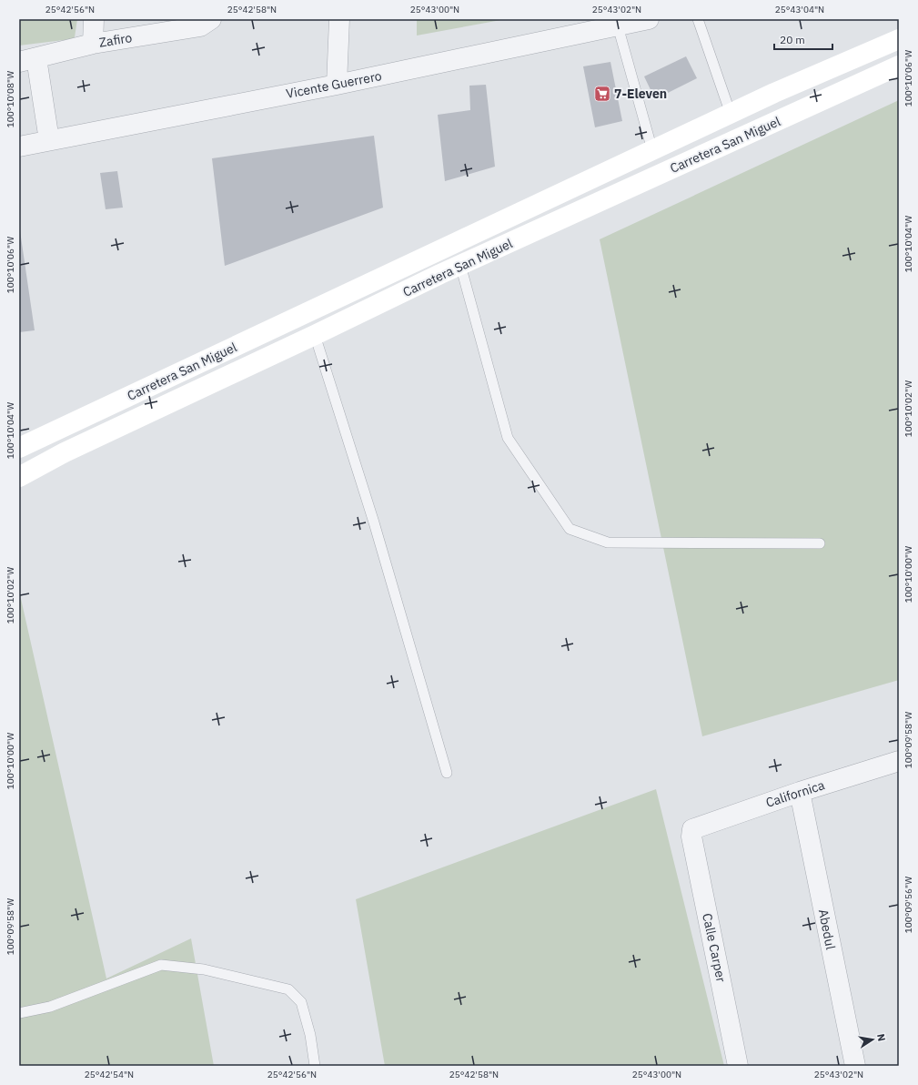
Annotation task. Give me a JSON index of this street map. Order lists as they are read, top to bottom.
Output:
{
  "streets": {
    "main road": ["Carretera San Miguel"],
    "street": [
      "Zafiro",
      "Vicente Guerrero",
      "Californica",
      "Abedul",
      "Calle Carper"
    ]
  },
  "crossings": [
    ["Californica", "Abedul"],
    ["Californica", "Calle Carper"]
  ],
  "places": {
    "supermarket": ["7-Eleven"]
  },
  "scale_bar": "20 m",
  "north": "right",
  "coordinates": [
    "25°42'56\"N",
    "25°42'58\"N",
    "25°43'00\"N",
    "25°43'02\"N",
    "25°43'04\"N",
    "100°10'06\"W",
    "100°10'08\"W",
    "100°10'04\"W",
    "100°10'02\"W",
    "100°10'00\"W",
    "100°09'58\"W",
    "100°09'56\"W",
    "25°42'54\"N"
  ]
}
